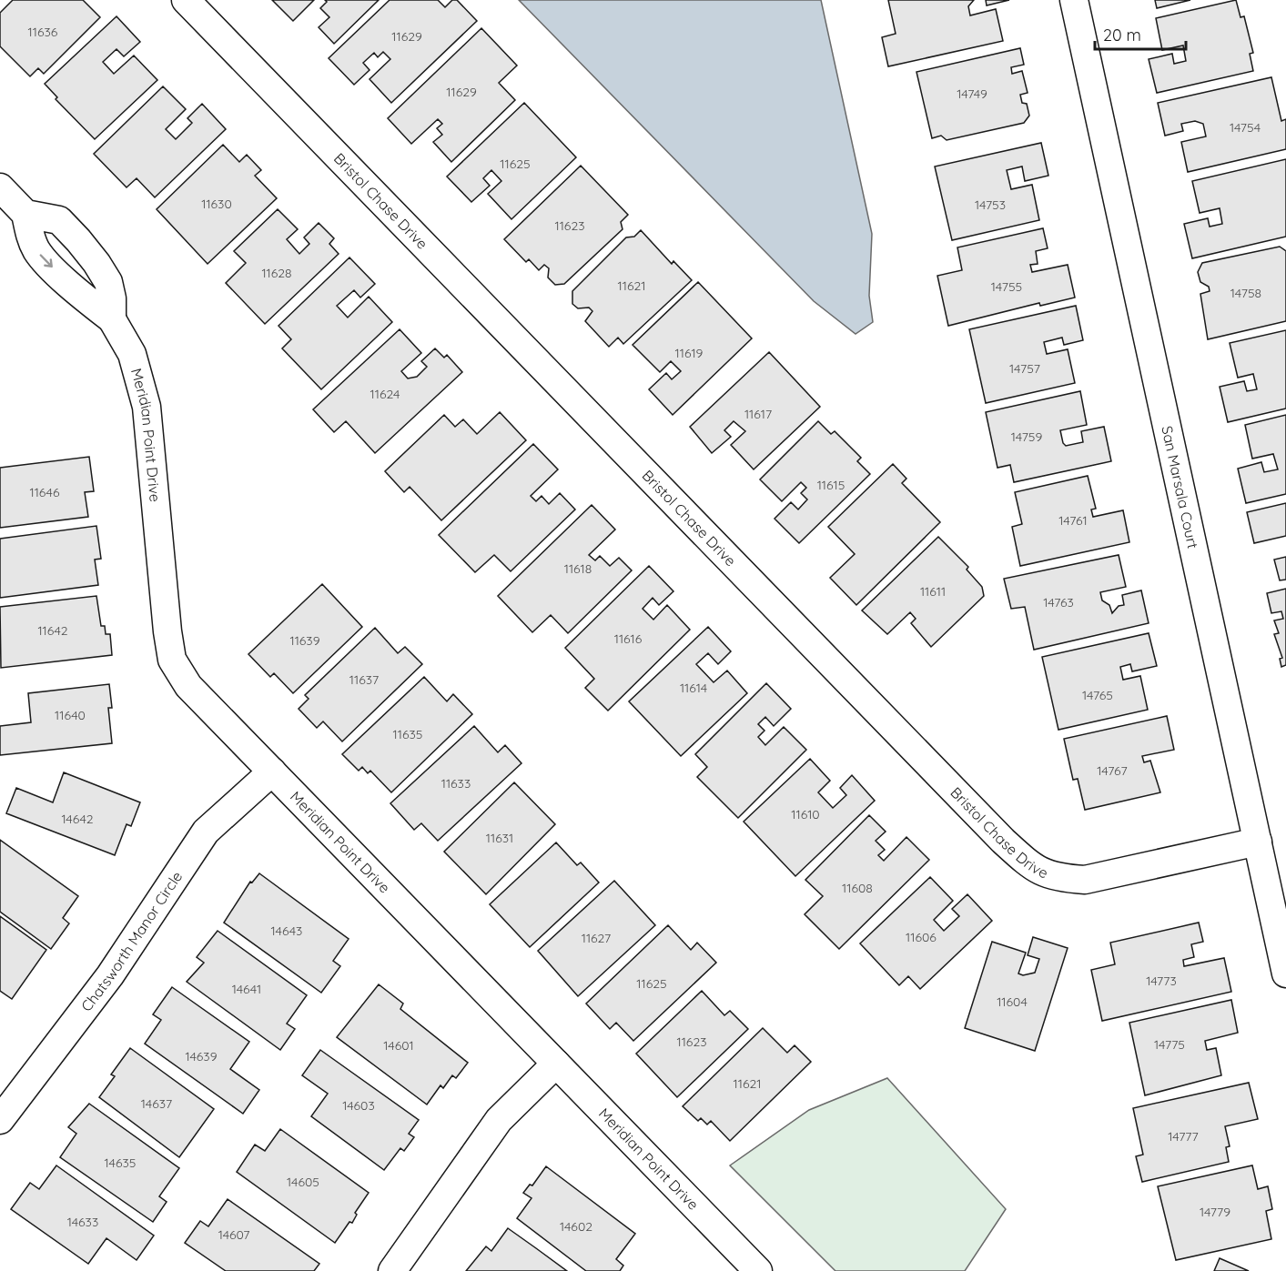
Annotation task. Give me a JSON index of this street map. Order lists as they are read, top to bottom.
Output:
{
  "streets": {
    "street": [
      "Bristol Chase Drive",
      "Meridian Point Drive",
      "San Marsala Court",
      "Chatsworth Manor Circle"
    ]
  },
  "crossings": [
    ["Bristol Chase Drive", "San Marsala Court"],
    ["Meridian Point Drive", "Chatsworth Manor Circle"]
  ],
  "house_numbers": [
    "11636",
    "11629",
    "11629",
    "14749",
    "14754",
    "11625",
    "11630",
    "14753",
    "11623",
    "11628",
    "11621",
    "14755",
    "14758",
    "11619",
    "14757",
    "11624",
    "11617",
    "14759",
    "11615",
    "11646",
    "14761",
    "11618",
    "11611",
    "14763",
    "11642",
    "11616",
    "11639",
    "11637",
    "11614",
    "14765",
    "11640",
    "11635",
    "14767",
    "11633",
    "11610",
    "14642",
    "11631",
    "11608",
    "14643",
    "11606",
    "11627",
    "14773",
    "11625",
    "14641",
    "11604",
    "11623",
    "14775",
    "14601",
    "14639",
    "11621",
    "14637",
    "14603",
    "14777",
    "14635",
    "14605",
    "14779",
    "14633",
    "14602",
    "14607"
  ],
  "scale_bar": "20 m"
}
